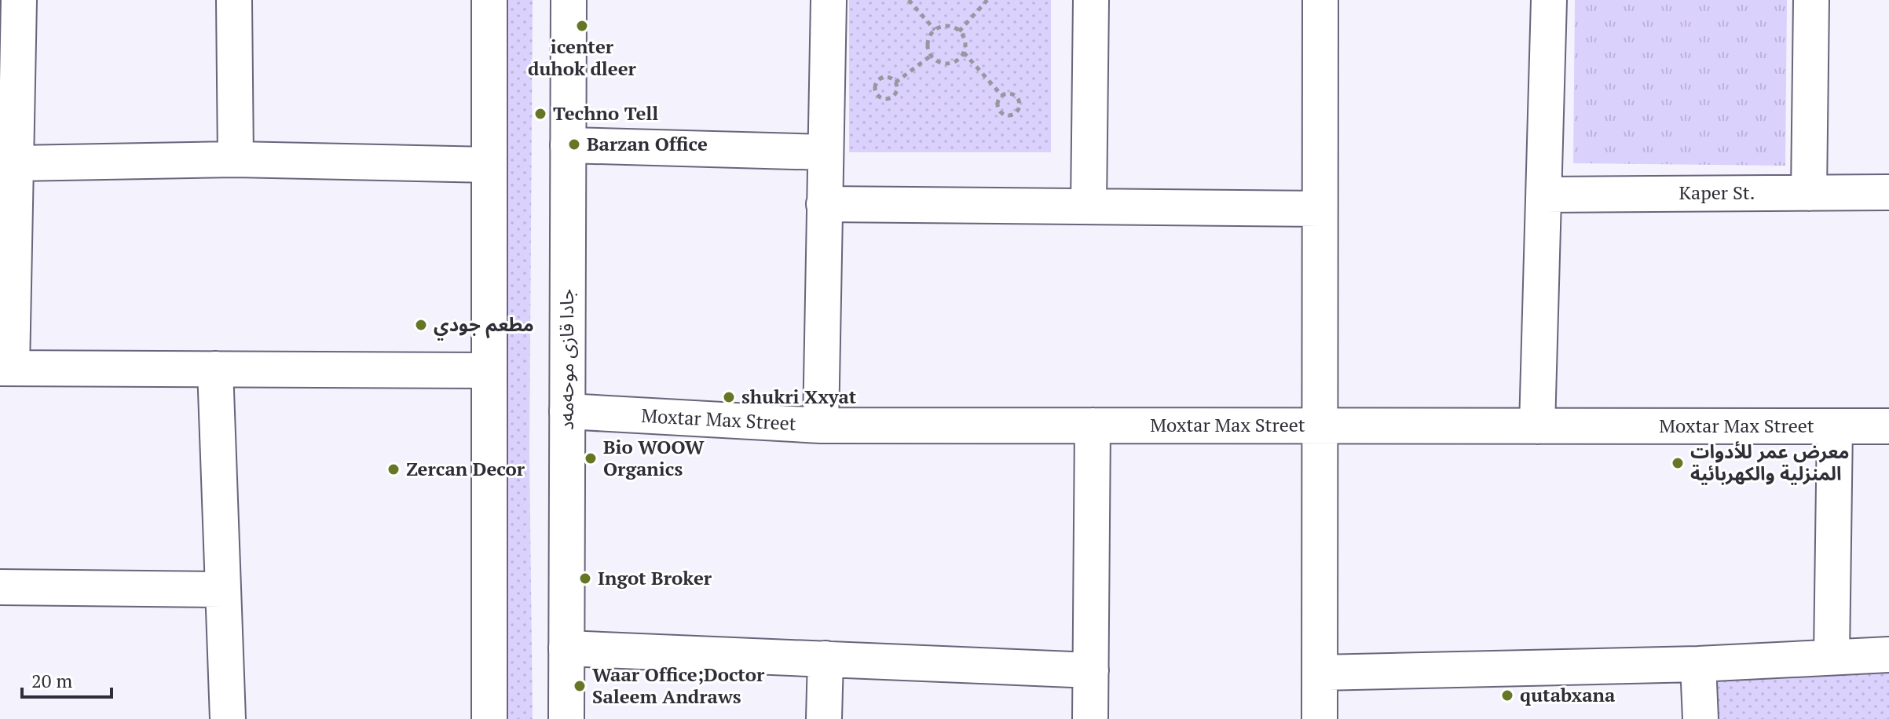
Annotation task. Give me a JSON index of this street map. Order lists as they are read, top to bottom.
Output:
{
  "streets": {
    "street": ["Kaper St.", "جادا قازی موحەمەد", "Moxtar Max Street"]
  },
  "crossings": [
    ["جادا قازی موحەمەد", "Moxtar Max Street"]
  ],
  "places": [
    "icenter duhok dleer",
    "Techno Tell",
    "Barzan Office",
    "مطعم جودي",
    "shukri Xxyat",
    "Bio WOOW Organics",
    "معرض عمر للأدوات المنزلية والكهربائية",
    "Zercan Decor",
    "Ingot Broker",
    "Waar Office;Doctor Saleem Andraws",
    "qutabxana"
  ],
  "scale_bar": "20 m"
}
